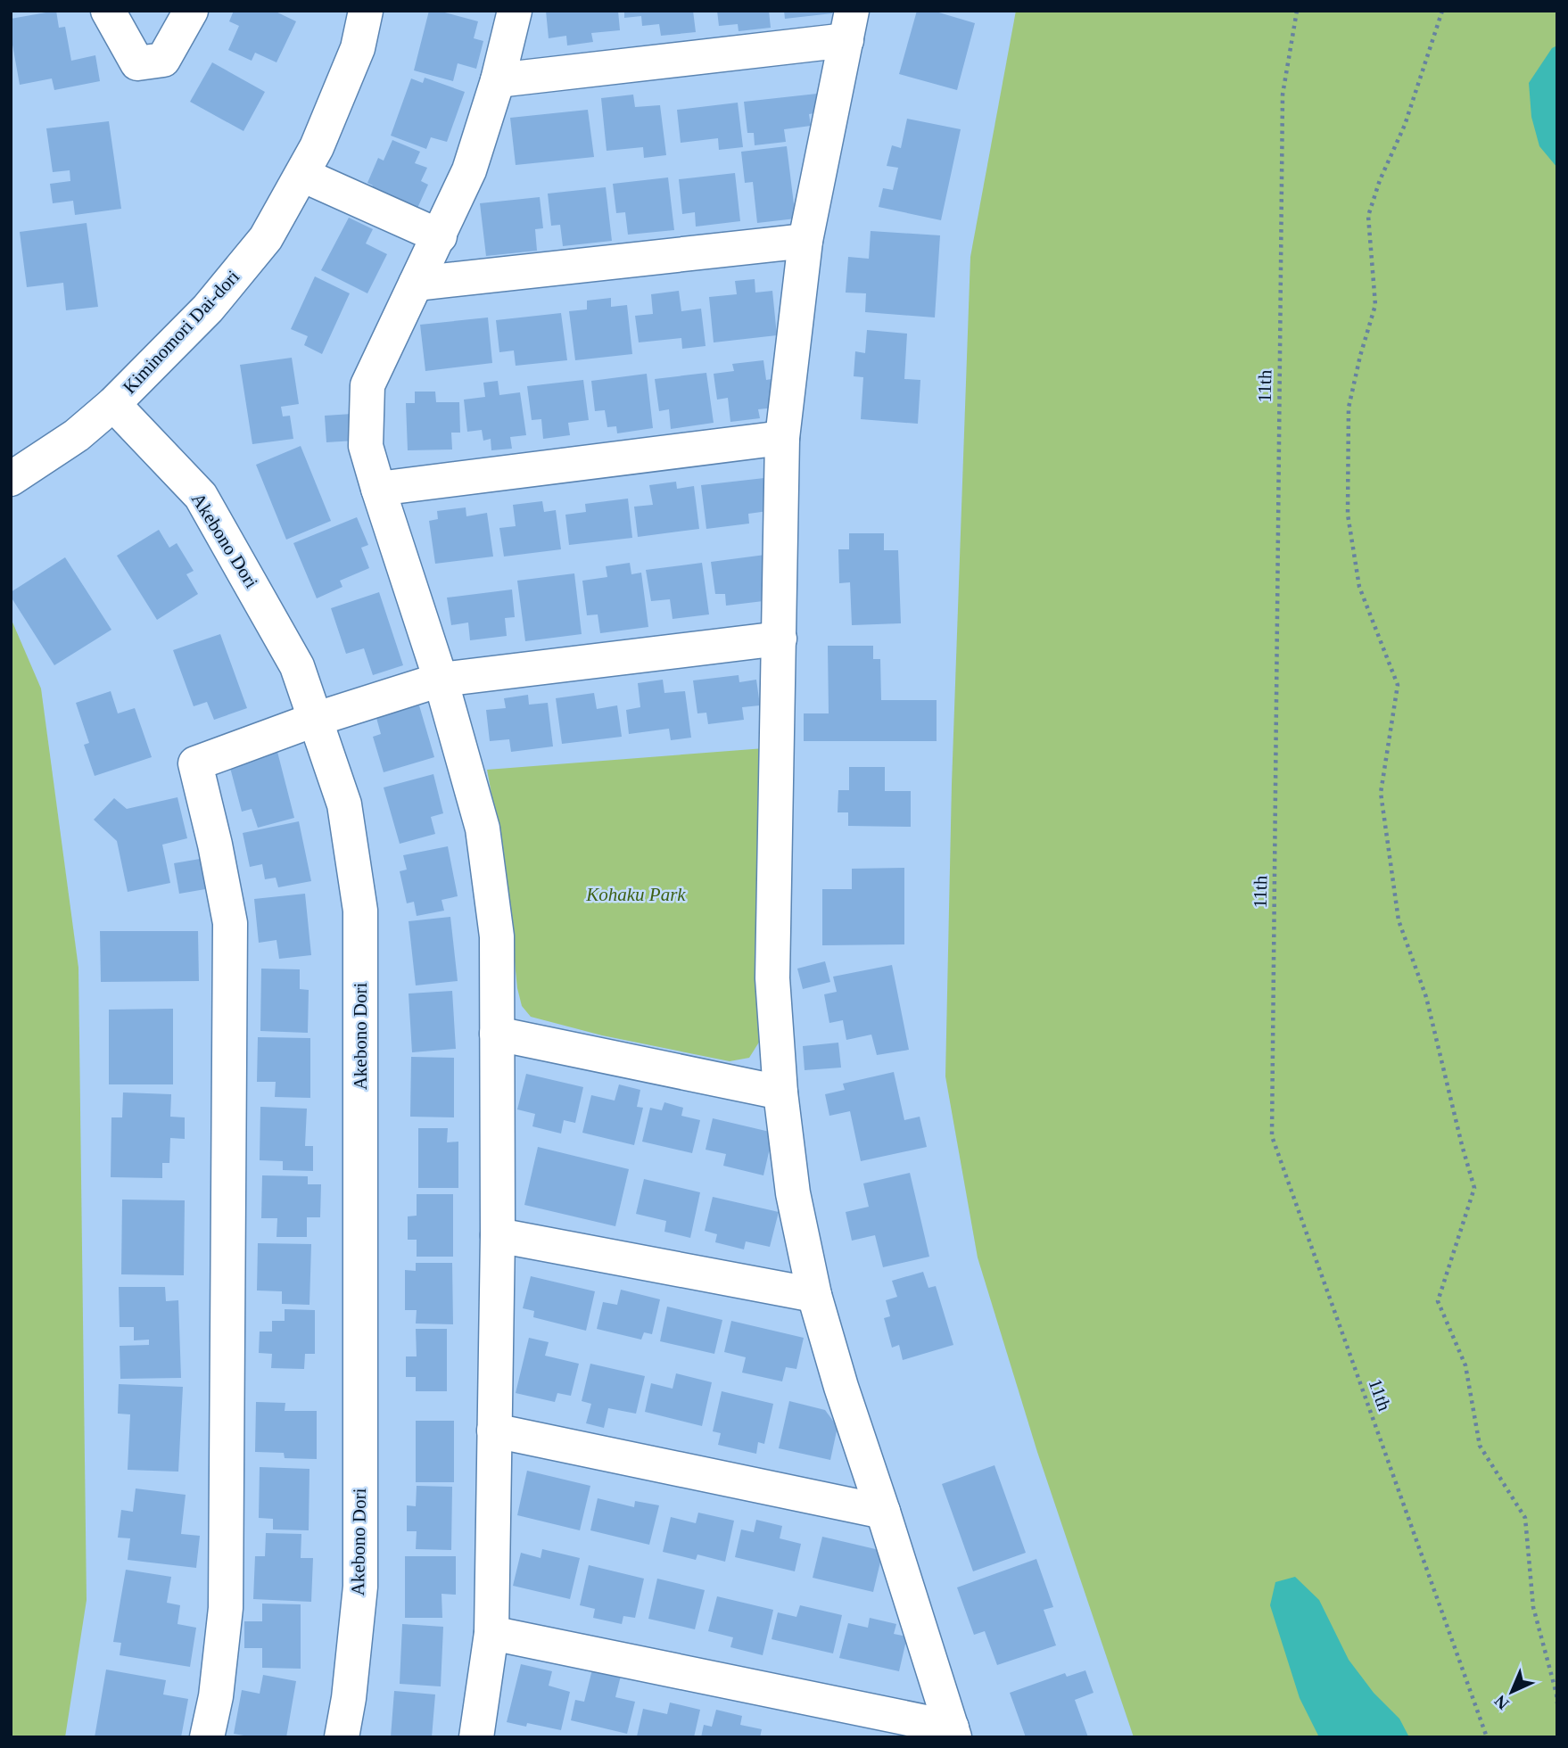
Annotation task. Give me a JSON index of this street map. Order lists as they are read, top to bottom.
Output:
{
  "streets": {
    "street": ["Kiminomori Dai-dori", "Akebono Dori"],
    "path": ["11th"]
  },
  "crossings": [
    ["Kiminomori Dai-dori", "Akebono Dori"]
  ],
  "parks": ["Kohaku Park"],
  "north": "bottom left"
}
